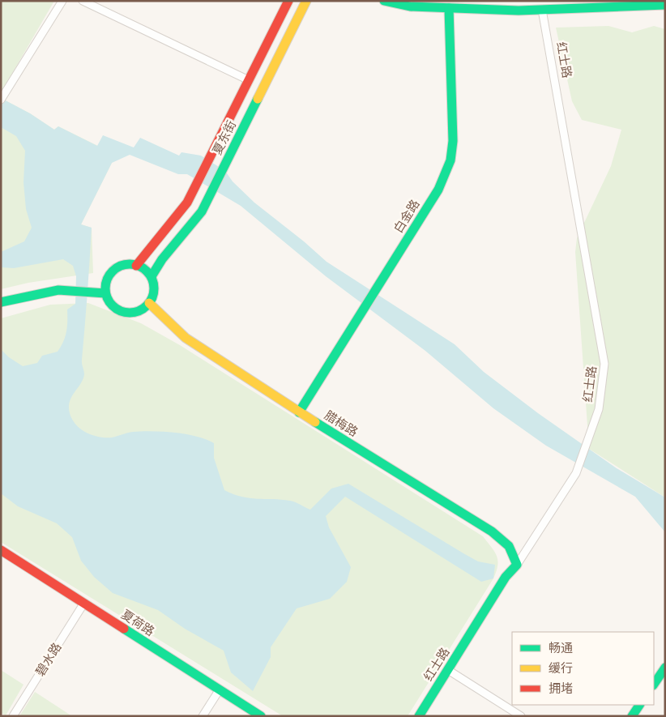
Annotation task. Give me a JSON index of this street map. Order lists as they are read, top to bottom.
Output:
{
  "streets": {
    "street": [
      "红士路",
      "夏东街",
      "白金路",
      "腊梅路",
      "夏荷路",
      "碧水路"
    ]
  },
  "crossings": [
    ["红士路", "腊梅路"],
    ["夏东街", "腊梅路"],
    ["白金路", "腊梅路"],
    ["夏荷路", "碧水路"]
  ],
  "legend": ["畅通", "缓行", "拥堵"]
}
